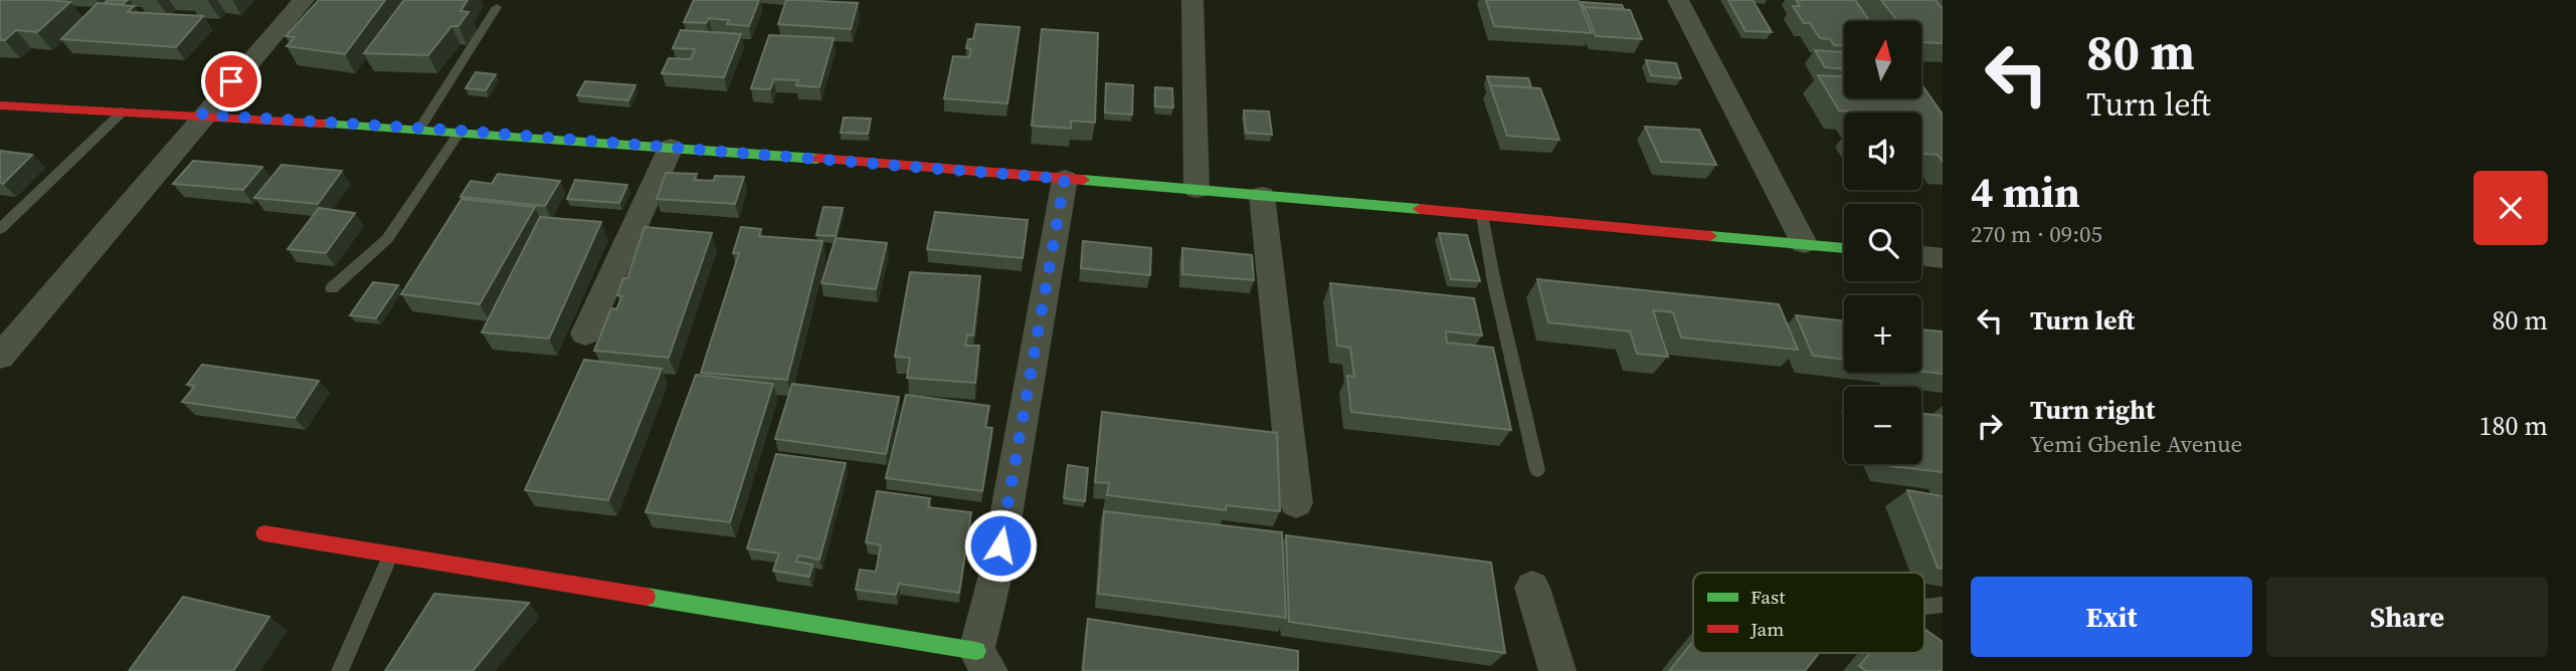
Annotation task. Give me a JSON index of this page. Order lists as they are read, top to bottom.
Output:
{
  "legend": ["Fast", "Jam"],
  "north": "top",
  "page": {
    "turn": ["80 m", "Turn left"],
    "map_buttons": ["+", "−"],
    "heading": ["4 min", "270 m · 09:05"],
    "list": [
      {
        "name": "Turn left",
        "value": "80 m"
      },
      {
        "name": "Turn right",
        "note": "Yemi Gbenle Avenue",
        "value": "180 m"
      }
    ],
    "buttons": ["Exit", "Share"]
  }
}
